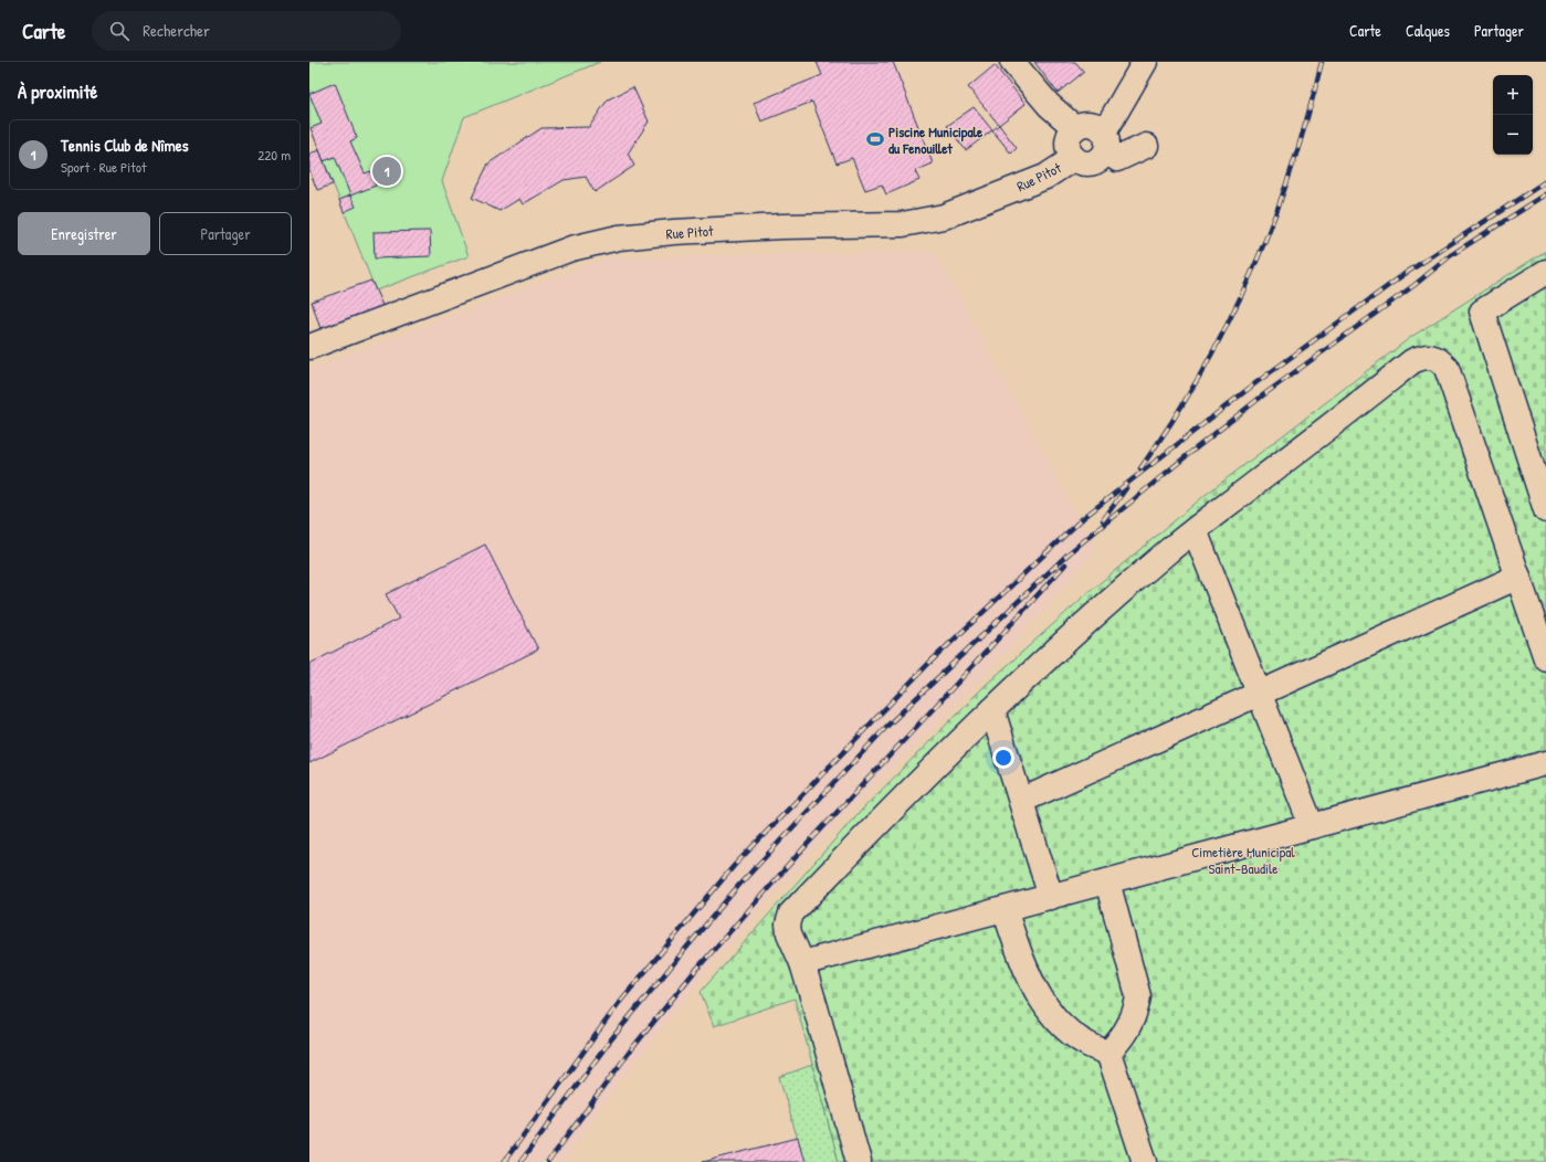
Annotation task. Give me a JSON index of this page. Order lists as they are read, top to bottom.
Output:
{
  "streets": {
    "street": ["Rue Pitot"]
  },
  "parks": ["Cimetière Municipal Saint-Baudile"],
  "places": {
    "sports": ["Piscine Municipale du Fenouillet"]
  },
  "page": {
    "header": "Carte",
    "search": "Rechercher",
    "nav": ["Carte", "Calques", "Partager"],
    "heading": "À proximité",
    "map_buttons": ["+", "−"],
    "list": [
      {
        "mark": "1",
        "name": "Tennis Club de Nîmes",
        "note": "Sport · Rue Pitot",
        "value": "220 m"
      }
    ],
    "pins": "1",
    "buttons": ["Enregistrer", "Partager"]
  }
}
